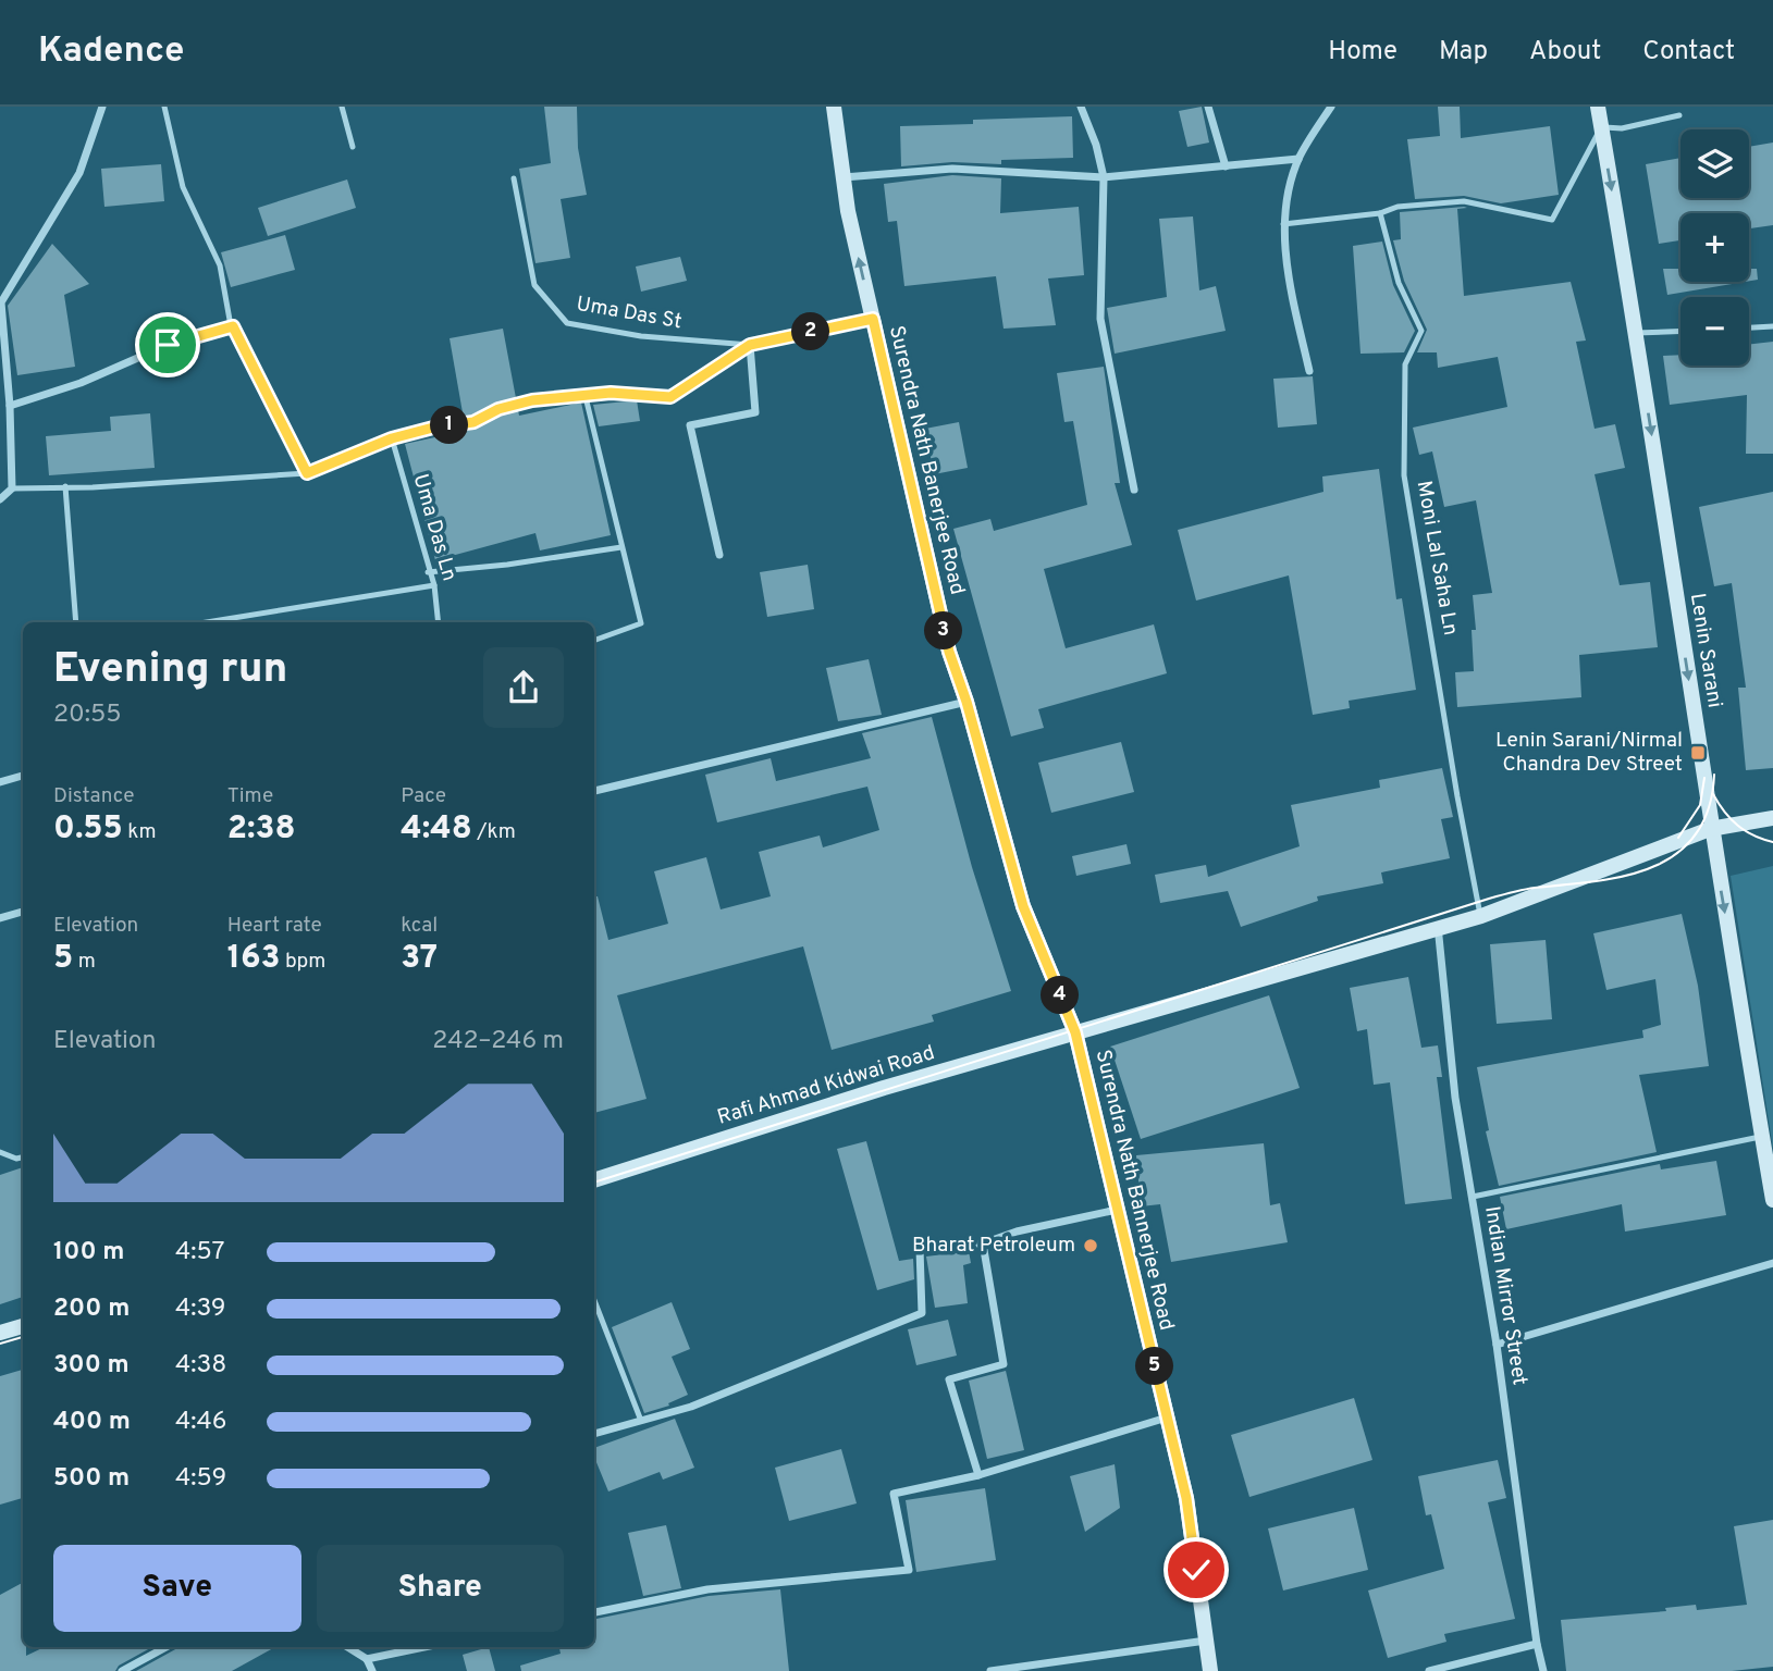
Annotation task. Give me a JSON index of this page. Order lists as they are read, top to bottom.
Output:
{
  "streets": {
    "main road": [
      "Surendra Nath Banerjee Road",
      "Lenin Sarani",
      "Rafi Ahmad Kidwai Road",
      "Surendra Nath Bannerjee Road"
    ],
    "street": ["Indian Mirror Street"],
    "lane": ["Uma Das St", "Uma Das Ln", "Moni Lal Saha Ln"]
  },
  "crossings": [
    ["Surendra Nath Banerjee Road", "Rafi Ahmad Kidwai Road"],
    ["Surendra Nath Banerjee Road", "Surendra Nath Bannerjee Road"],
    ["Moni Lal Saha Ln", "Rafi Ahmad Kidwai Road"],
    ["Lenin Sarani", "Rafi Ahmad Kidwai Road"],
    ["Rafi Ahmad Kidwai Road", "Surendra Nath Bannerjee Road"],
    ["Rafi Ahmad Kidwai Road", "Indian Mirror Street"]
  ],
  "one_way": ["Lenin Sarani"],
  "places": {
    "transit": ["Lenin Sarani/Nirmal Chandra Dev Street"],
    "other": ["Bharat Petroleum"]
  },
  "page": {
    "header": "Kadence",
    "nav": [
      "Home",
      "Map",
      "About",
      "Contact"
    ],
    "map_buttons": ["+", "−"],
    "pins": [
      "2",
      "1",
      "3",
      "4",
      "5"
    ],
    "heading": ["Evening run", "20:55"],
    "stats": [
      ["Distance", "0.55 km"],
      ["Time", "2:38"],
      ["Pace", "4:48 /km"],
      ["Elevation", "5 m"],
      ["Heart rate", "163 bpm"],
      ["kcal", "37"]
    ],
    "chart": ["Elevation", "242–246 m"],
    "list": [
      {
        "name": "100 m",
        "note": "4:57"
      },
      {
        "name": "200 m",
        "note": "4:39"
      },
      {
        "name": "300 m",
        "note": "4:38"
      },
      {
        "name": "400 m",
        "note": "4:46"
      },
      {
        "name": "500 m",
        "note": "4:59"
      }
    ],
    "buttons": ["Save", "Share"]
  }
}
